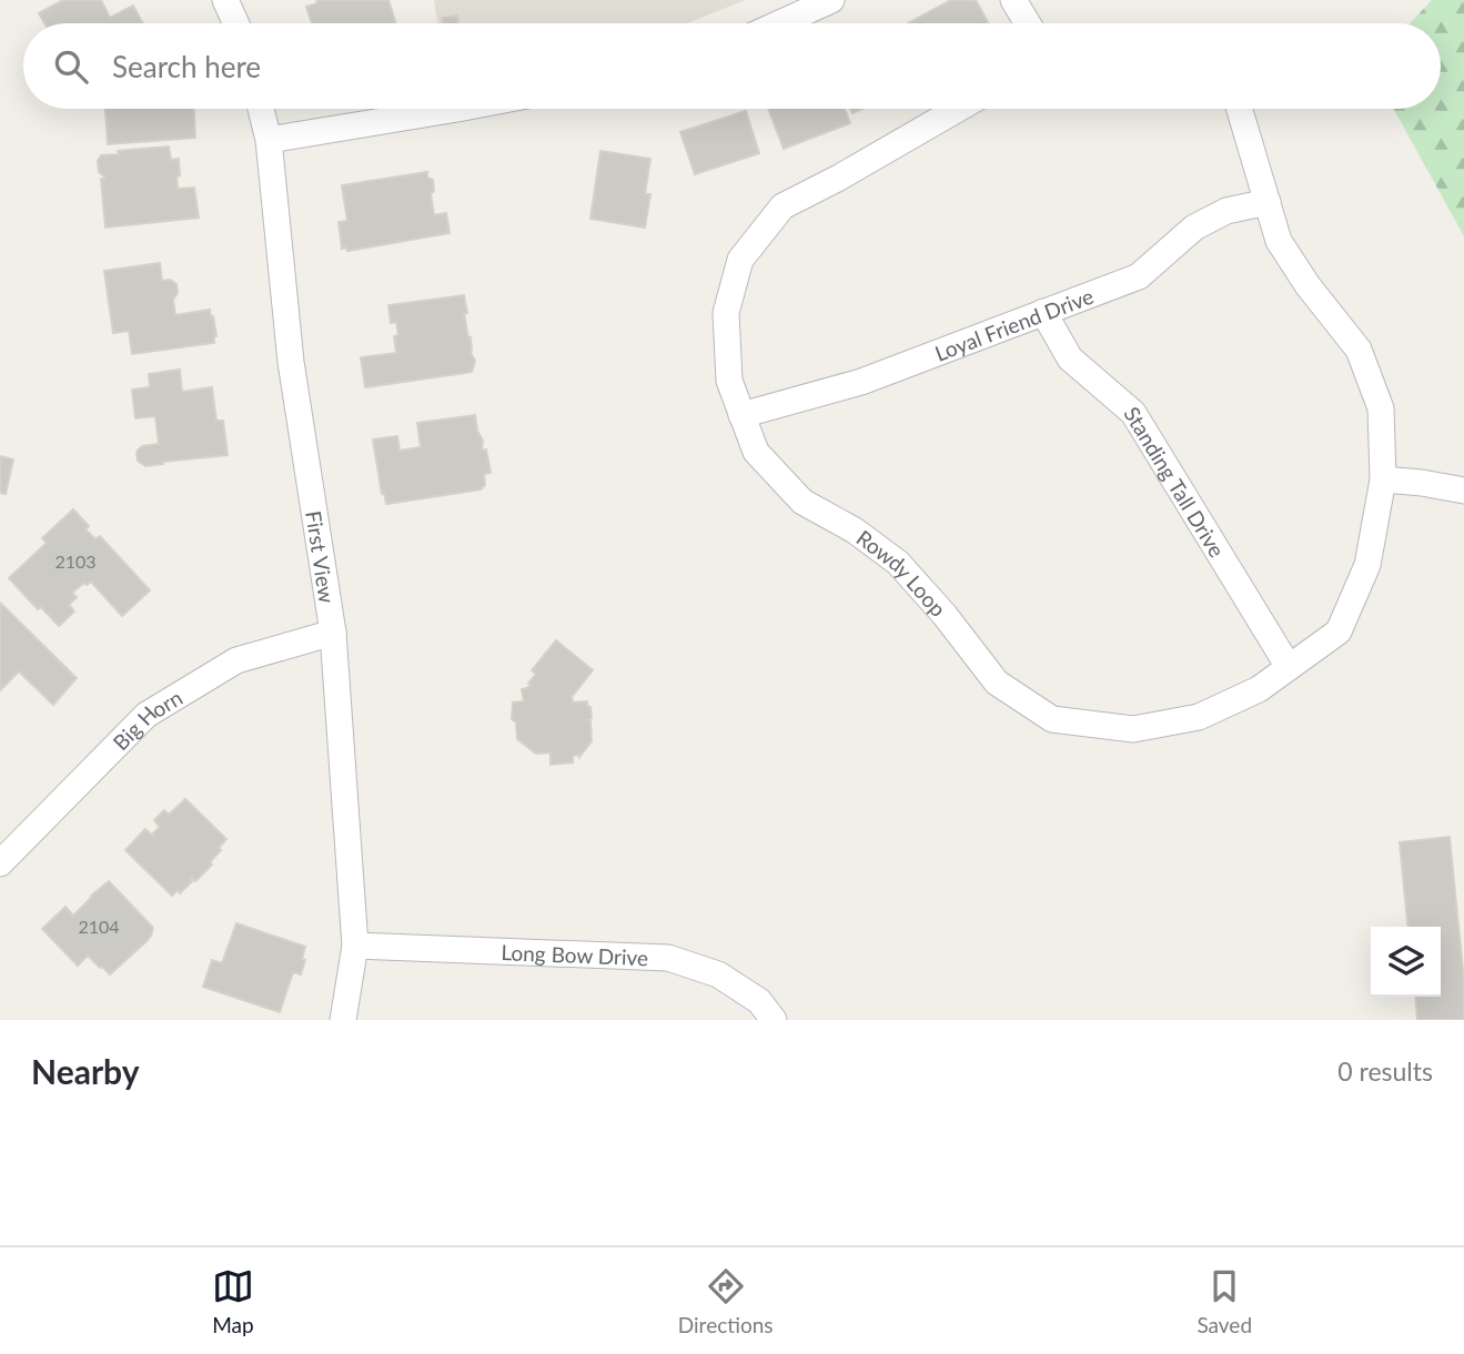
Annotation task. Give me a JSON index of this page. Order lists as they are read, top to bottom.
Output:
{
  "streets": {
    "street": [
      "Loyal Friend Drive",
      "Standing Tall Drive",
      "First View",
      "Rowdy Loop",
      "Big Horn",
      "Long Bow Drive"
    ]
  },
  "crossings": [
    ["Loyal Friend Drive", "Standing Tall Drive"],
    ["Loyal Friend Drive", "Rowdy Loop"],
    ["Standing Tall Drive", "Rowdy Loop"],
    ["First View", "Big Horn"],
    ["First View", "Long Bow Drive"]
  ],
  "house_numbers": ["2103", "2104"],
  "page": {
    "search": "Search here",
    "heading": ["Nearby", "0 results"],
    "nav": ["Map", "Directions", "Saved"]
  }
}
